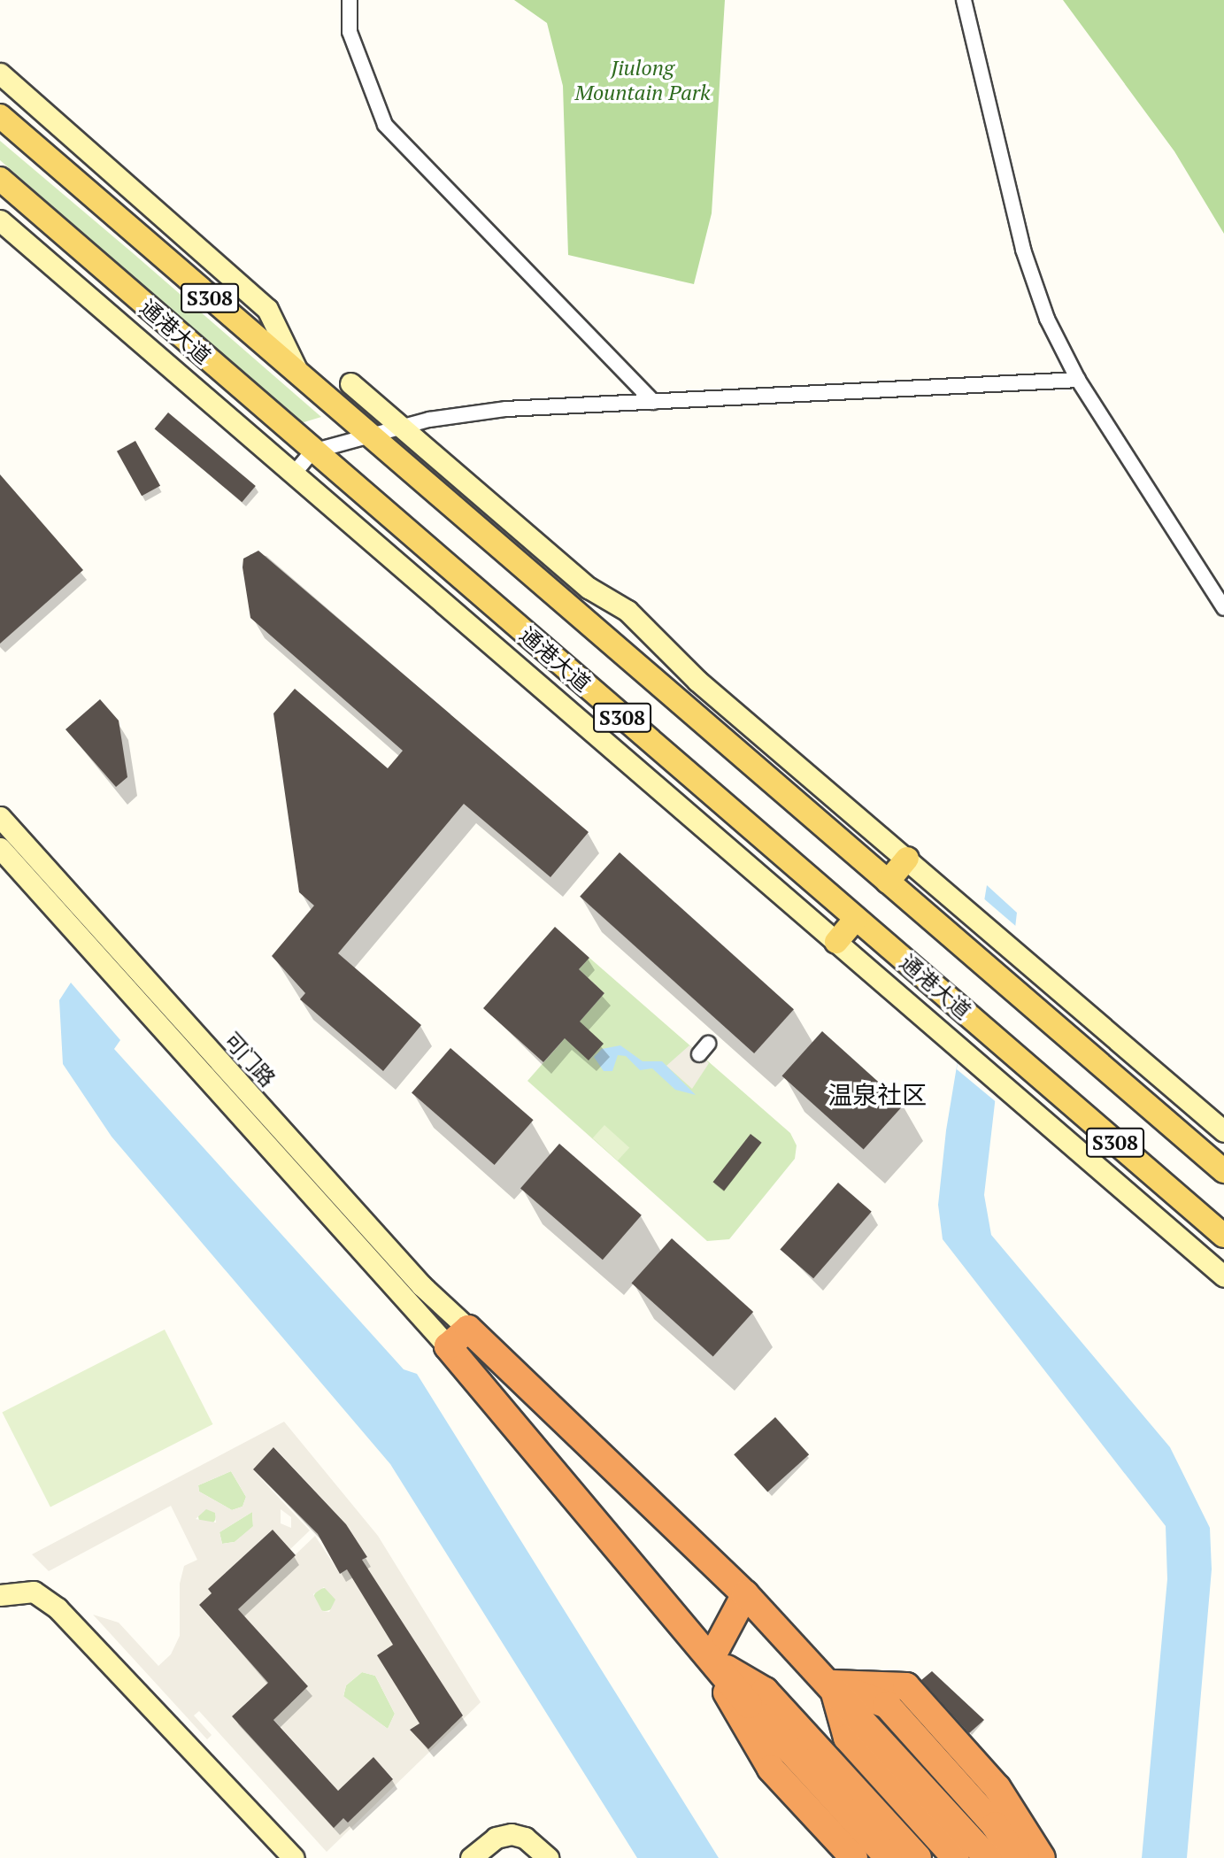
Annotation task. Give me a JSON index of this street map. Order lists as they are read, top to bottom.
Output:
{
  "streets": {
    "main road": ["S308", "通港大道"],
    "street": ["可门路"]
  },
  "districts": ["温泉社区"],
  "parks": ["Jiulong Mountain Park"]
}
